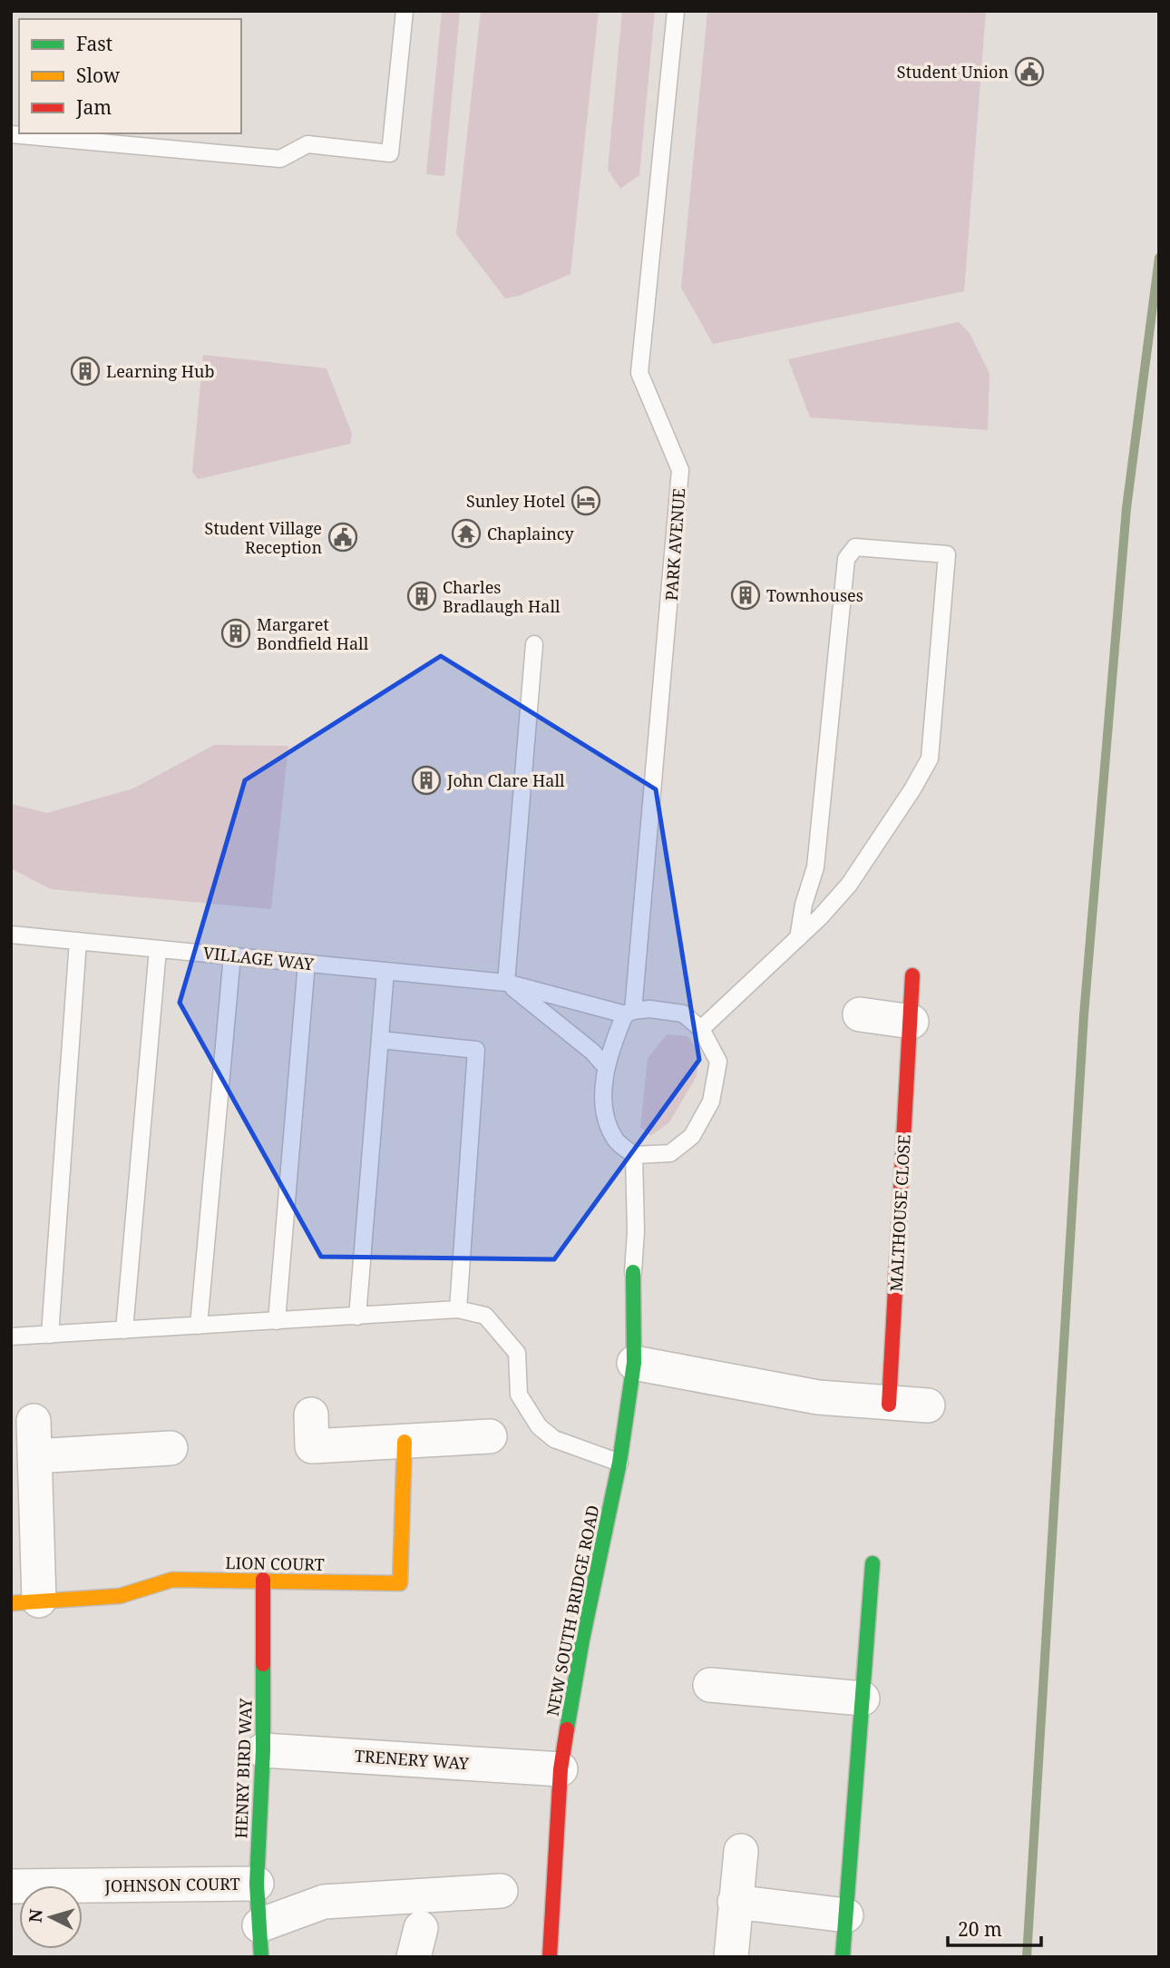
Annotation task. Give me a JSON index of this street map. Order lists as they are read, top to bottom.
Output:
{
  "streets": {
    "street": [
      "MALTHOUSE CLOSE",
      "LION COURT",
      "NEW SOUTH BRIDGE ROAD",
      "TRENERY WAY",
      "HENRY BIRD WAY",
      "JOHNSON COURT"
    ],
    "lane": ["PARK AVENUE", "VILLAGE WAY"]
  },
  "crossings": [
    ["PARK AVENUE", "VILLAGE WAY"],
    ["LION COURT", "HENRY BIRD WAY"],
    ["NEW SOUTH BRIDGE ROAD", "TRENERY WAY"],
    ["TRENERY WAY", "HENRY BIRD WAY"],
    ["HENRY BIRD WAY", "JOHNSON COURT"]
  ],
  "places": {
    "public building": ["Student Union", "Student Village Reception"],
    "building": [
      "Learning Hub",
      "Townhouses",
      "Charles Bradlaugh Hall",
      "Margaret Bondfield Hall",
      "John Clare Hall"
    ],
    "hotel": ["Sunley Hotel"],
    "temple": ["Chaplaincy"]
  },
  "legend": ["Fast", "Slow", "Jam"],
  "scale_bar": "20 m",
  "north": "left"
}
